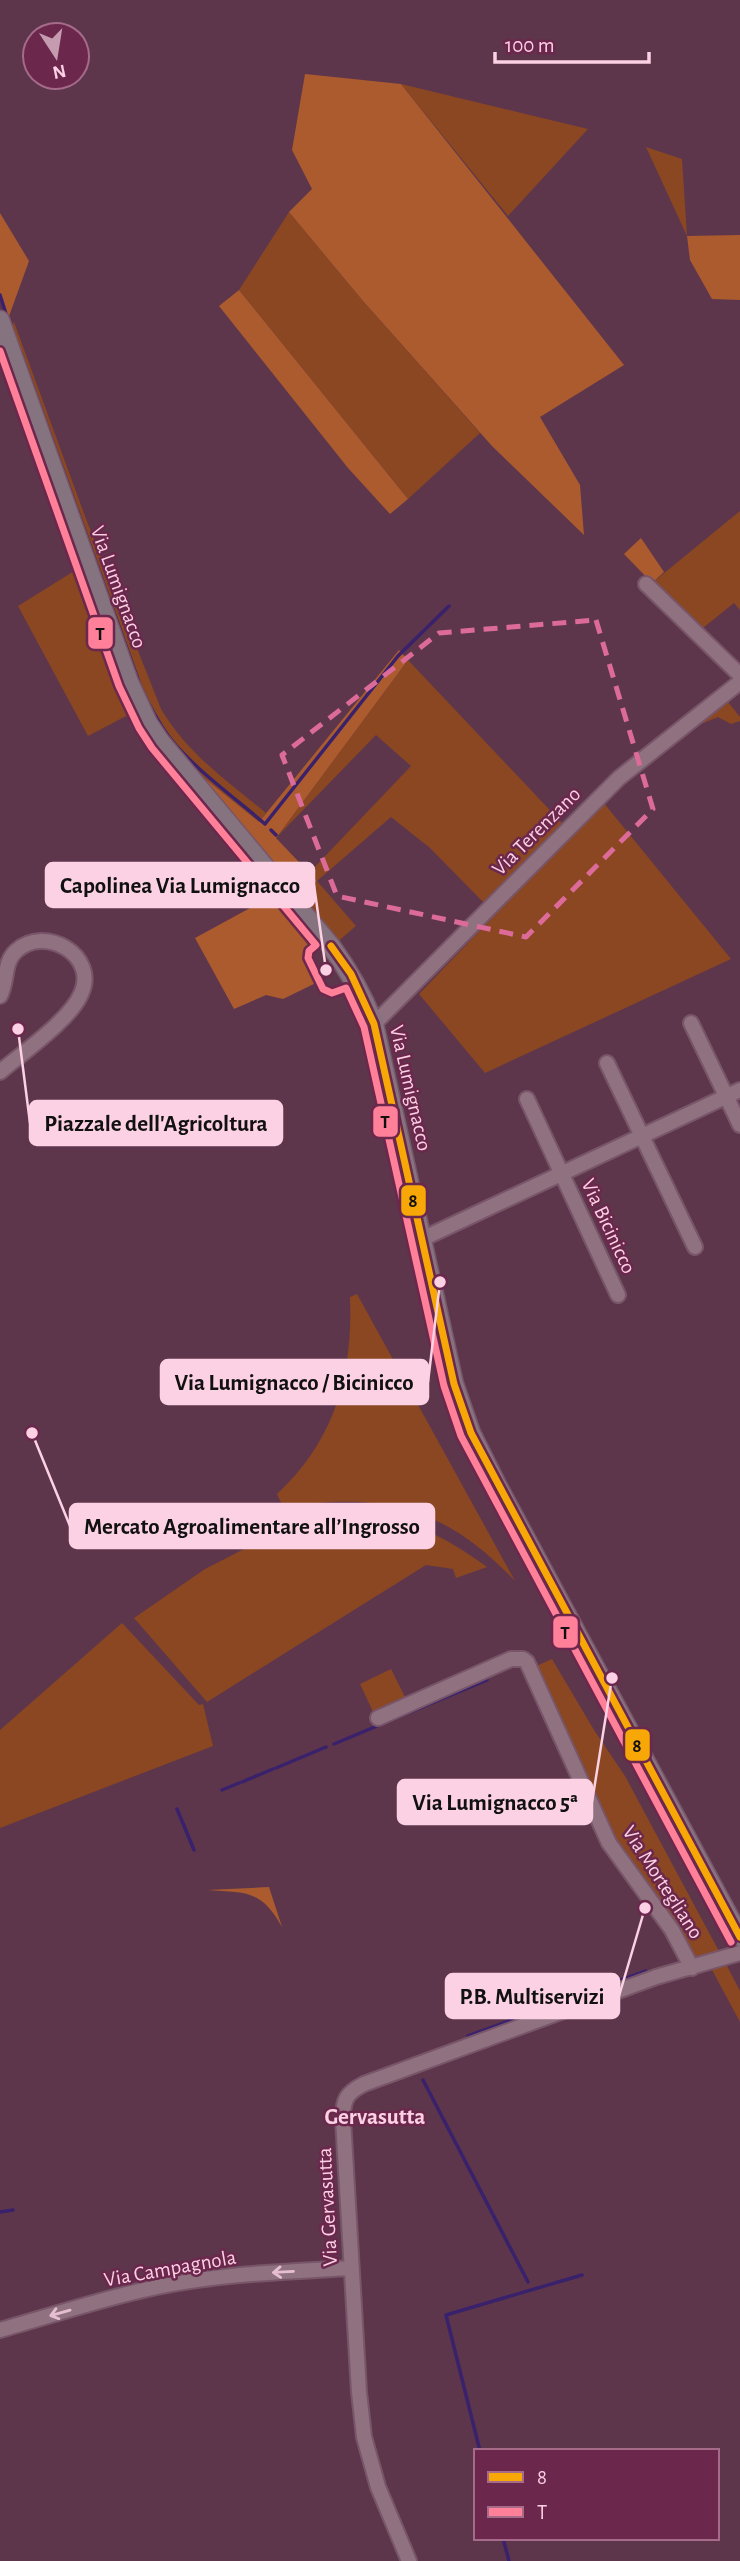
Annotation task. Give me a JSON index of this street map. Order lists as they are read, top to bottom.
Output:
{
  "streets": {
    "main road": ["Via Lumignacco"],
    "street": [
      "Via Terenzano",
      "Via Bicinicco",
      "Via Mortegliano",
      "Via Gervasutta",
      "Via Campagnola"
    ]
  },
  "crossings": [
    ["Via Lumignacco", "Via Terenzano"],
    ["Via Lumignacco", "Via Bicinicco"],
    ["Via Mortegliano", "Via Gervasutta"],
    ["Via Gervasutta", "Via Campagnola"]
  ],
  "one_way": ["Via Campagnola"],
  "districts": ["Gervasutta"],
  "places": [
    "Capolinea Via Lumignacco",
    "Piazzale dell'Agricoltura",
    "Via Lumignacco / Bicinicco",
    "Mercato Agroalimentare all’Ingrosso",
    "Via Lumignacco 5ª",
    "P.B. Multiservizi"
  ],
  "lines": ["transit line T", "transit line 8"],
  "legend": ["8", "T"],
  "scale_bar": "100 m",
  "north": "bottom"
}
